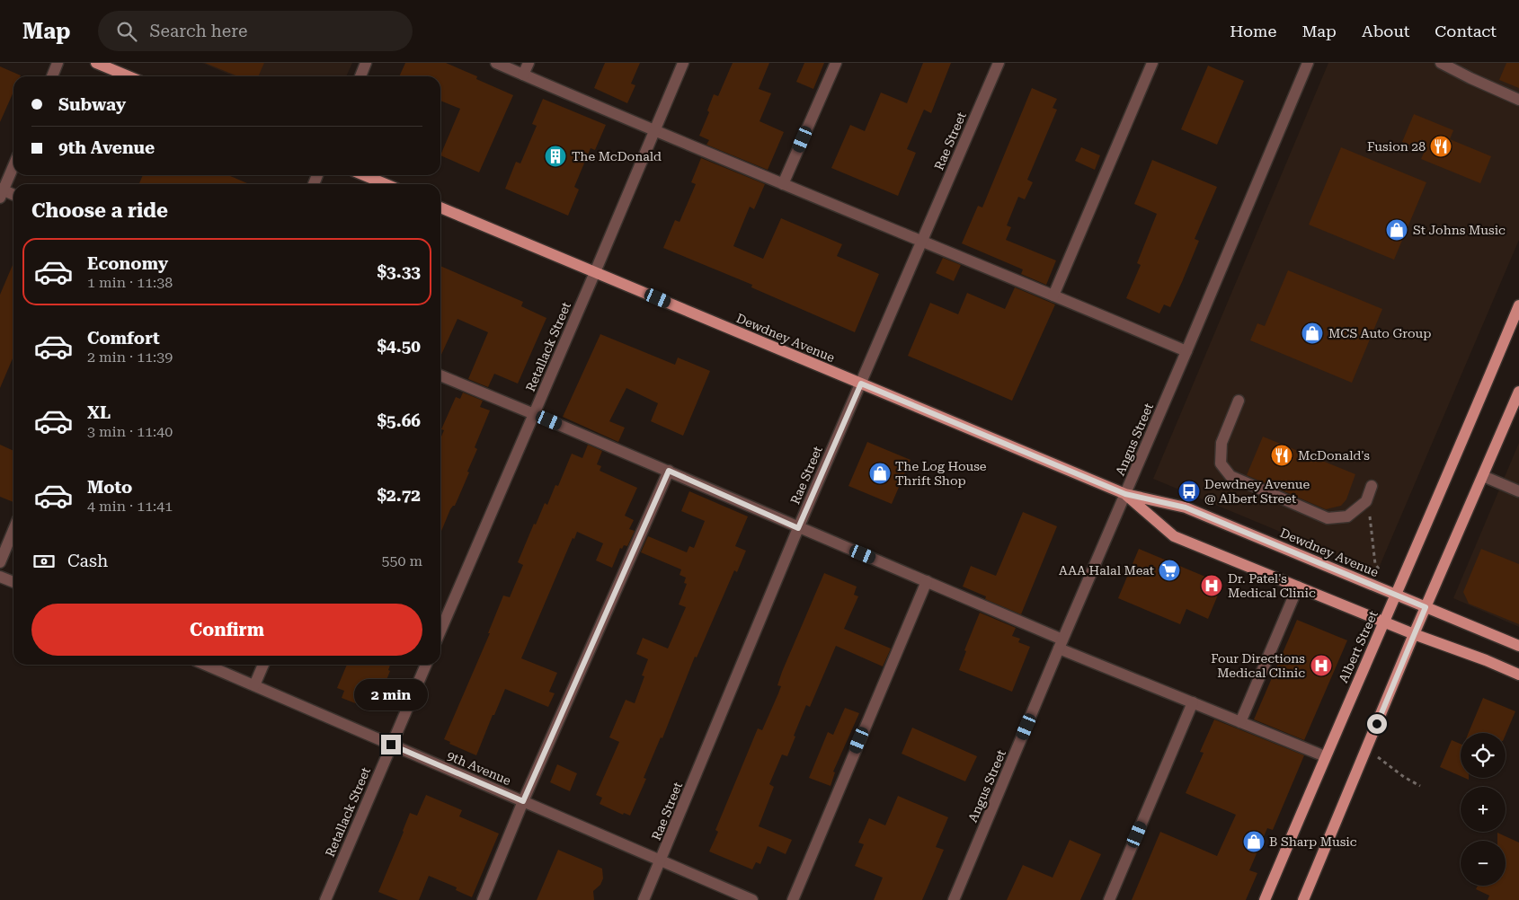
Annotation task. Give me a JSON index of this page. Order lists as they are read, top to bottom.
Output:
{
  "streets": {
    "main road": ["Dewdney Avenue", "Albert Street"],
    "street": [
      "Rae Street",
      "Retallack Street",
      "Angus Street",
      "9th Avenue"
    ]
  },
  "crossings": [
    ["Rae Street", "Dewdney Avenue"],
    ["Rae Street", "9th Avenue"],
    ["Dewdney Avenue", "Retallack Street"],
    ["Dewdney Avenue", "Angus Street"],
    ["Dewdney Avenue", "Albert Street"],
    ["Retallack Street", "9th Avenue"]
  ],
  "places": {
    "restaurant": ["Fusion 28", "McDonald's"],
    "building": ["The McDonald"],
    "shop": [
      "St Johns Music",
      "MCS Auto Group",
      "The Log House Thrift Shop",
      "B Sharp Music"
    ],
    "bus stop": ["Dewdney Avenue @ Albert Street"],
    "supermarket": ["AAA Halal Meat"],
    "hospital": ["Dr. Patel's Medical Clinic", "Four Directions Medical Clinic"]
  },
  "page": {
    "header": "Map",
    "search": "Search here",
    "nav": [
      "Home",
      "Map",
      "About",
      "Contact"
    ],
    "banner": ["Subway", "9th Avenue"],
    "heading": "Choose a ride",
    "list": [
      {
        "name": "Economy",
        "note": "1 min · 11:38",
        "value": "$3.33"
      },
      {
        "name": "Comfort",
        "note": "2 min · 11:39",
        "value": "$4.50"
      },
      {
        "name": "XL",
        "note": "3 min · 11:40",
        "value": "$5.66"
      },
      {
        "name": "Moto",
        "note": "4 min · 11:41",
        "value": "$2.72"
      }
    ],
    "pay": ["Cash", "550 m"],
    "buttons": "Confirm",
    "bubble": "2 min",
    "map_buttons": ["+", "−"]
  }
}
